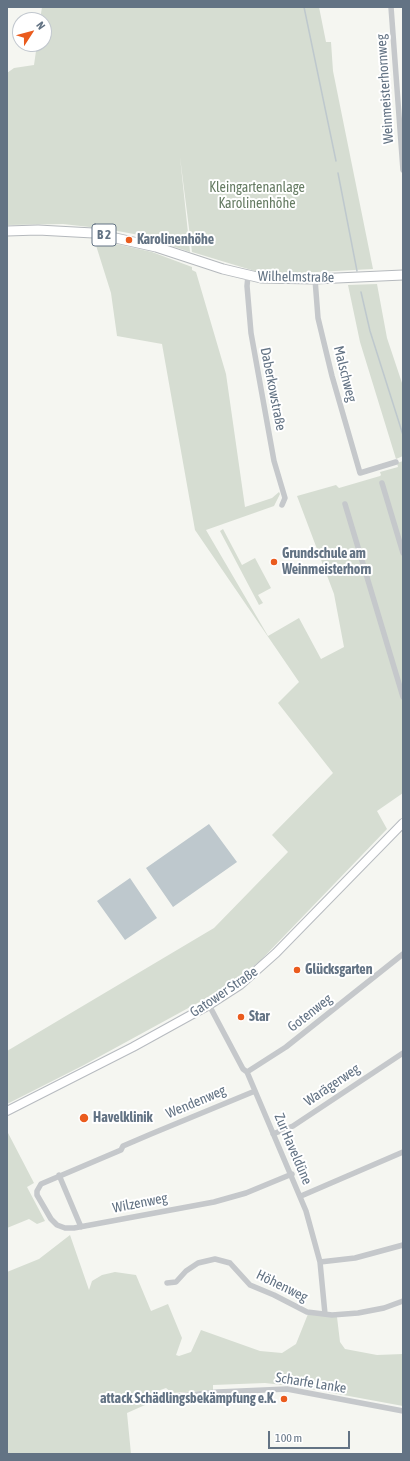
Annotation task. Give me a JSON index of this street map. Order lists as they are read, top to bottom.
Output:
{
  "streets": {
    "main road": ["B 2", "Wilhelmstraße", "Gatower Straße"],
    "street": [
      "Weinmeisterhornweg",
      "Malschweg",
      "Daberkowstraße",
      "Gotenweg",
      "Warägerweg",
      "Wendenweg",
      "Zur Haveldüne",
      "Wilzenweg",
      "Höhenweg",
      "Scharfe Lanke"
    ]
  },
  "crossings": [
    ["Wilhelmstraße", "Malschweg"],
    ["Wilhelmstraße", "Daberkowstraße"],
    ["Gatower Straße", "Zur Haveldüne"],
    ["Gotenweg", "Zur Haveldüne"],
    ["Warägerweg", "Zur Haveldüne"],
    ["Wendenweg", "Zur Haveldüne"],
    ["Wendenweg", "Wilzenweg"],
    ["Zur Haveldüne", "Wilzenweg"],
    ["Zur Haveldüne", "Höhenweg"]
  ],
  "parks": ["Kleingartenanlage Karolinenhöhe"],
  "places": [
    "Karolinenhöhe",
    "Grundschule am Weinmeisterhorn",
    "Glücksgarten",
    "Star",
    "Havelklinik",
    "attack Schädlingsbekämpfung e.K."
  ],
  "scale_bar": "100 m",
  "north": "top right"
}
